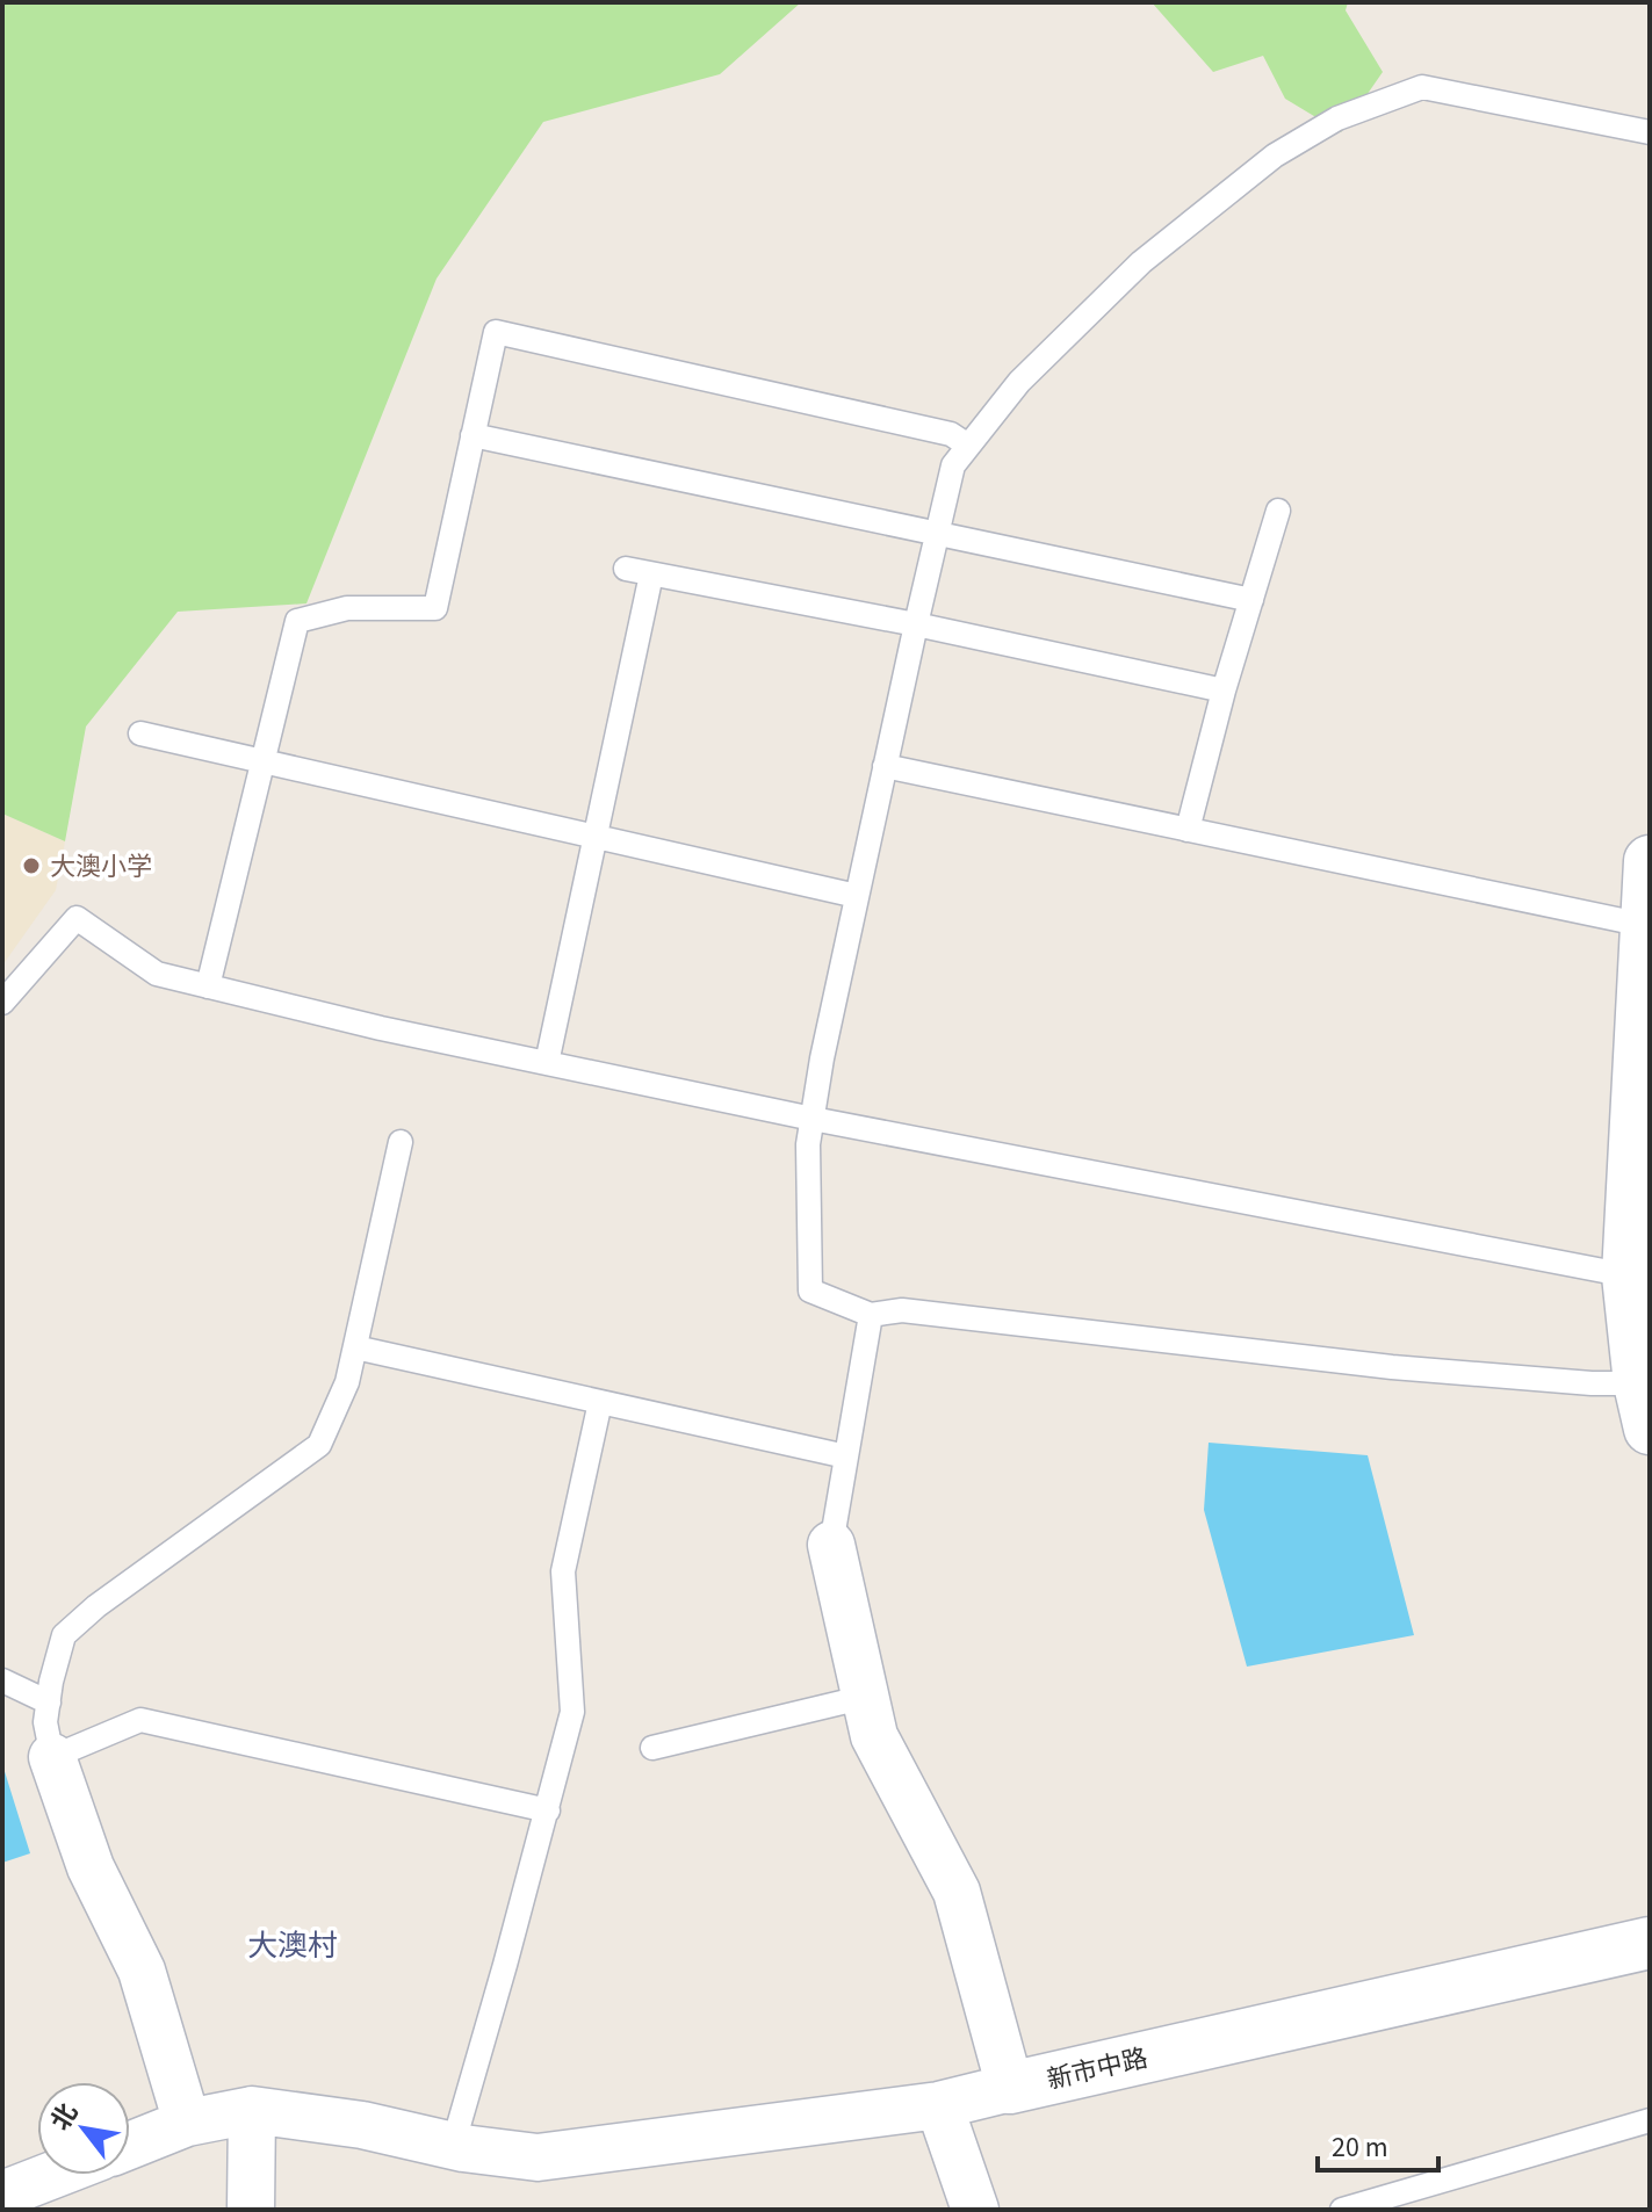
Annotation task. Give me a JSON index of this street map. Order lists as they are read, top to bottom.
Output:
{
  "streets": {
    "street": ["新市中路"]
  },
  "districts": ["大澳村"],
  "places": ["大澳小学"],
  "scale_bar": "20 m",
  "north": "top left"
}
